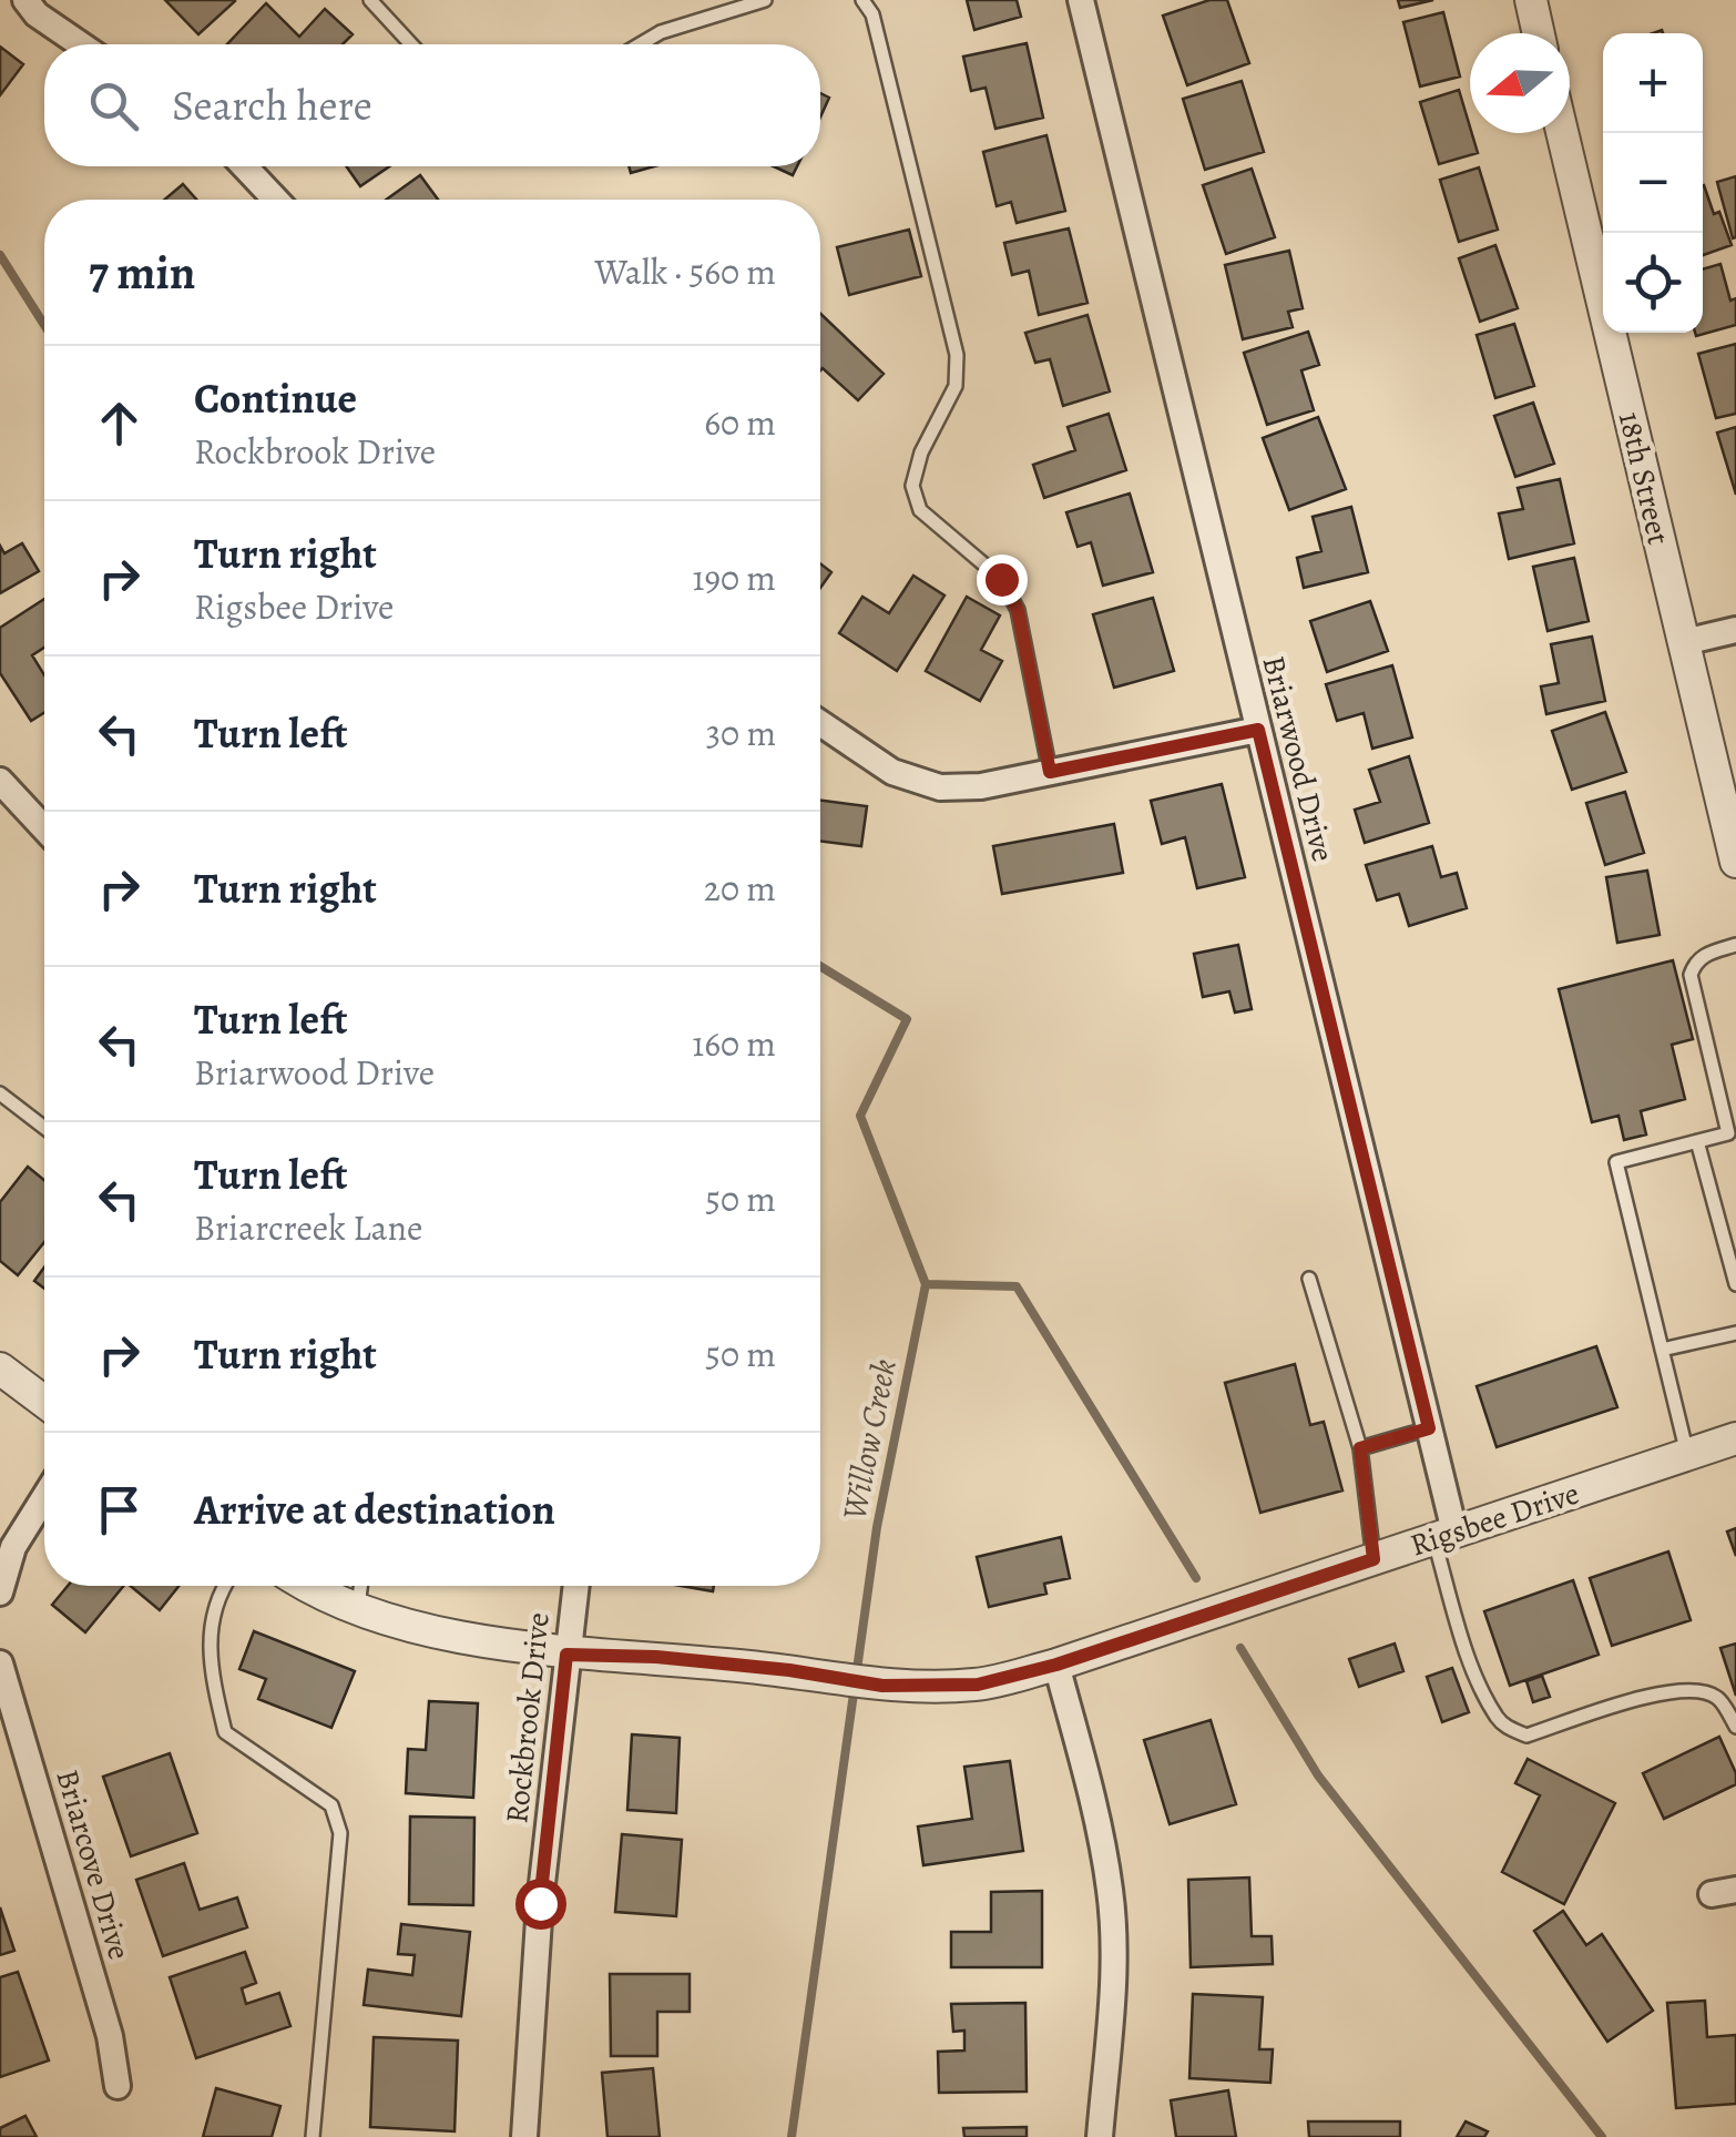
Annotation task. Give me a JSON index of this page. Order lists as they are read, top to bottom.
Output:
{
  "streets": {
    "street": [
      "18th Street",
      "Briarwood Drive",
      "Rigsbee Drive",
      "Rockbrook Drive",
      "Briarcove Drive"
    ]
  },
  "crossings": [
    ["Briarwood Drive", "Rigsbee Drive"],
    ["Rigsbee Drive", "Rockbrook Drive"]
  ],
  "water": ["Willow Creek"],
  "north": "left",
  "page": {
    "map_buttons": ["+", "−"],
    "search": "Search here",
    "heading": ["7 min", "Walk · 560 m"],
    "list": [
      ["Continue", "Rockbrook Drive", "60 m"],
      ["Turn right", "Rigsbee Drive", "190 m"],
      ["Turn left", "30 m"],
      ["Turn right", "20 m"],
      ["Turn left", "Briarwood Drive", "160 m"],
      ["Turn left", "Briarcreek Lane", "50 m"],
      ["Turn right", "50 m"],
      "Arrive at destination"
    ]
  }
}
